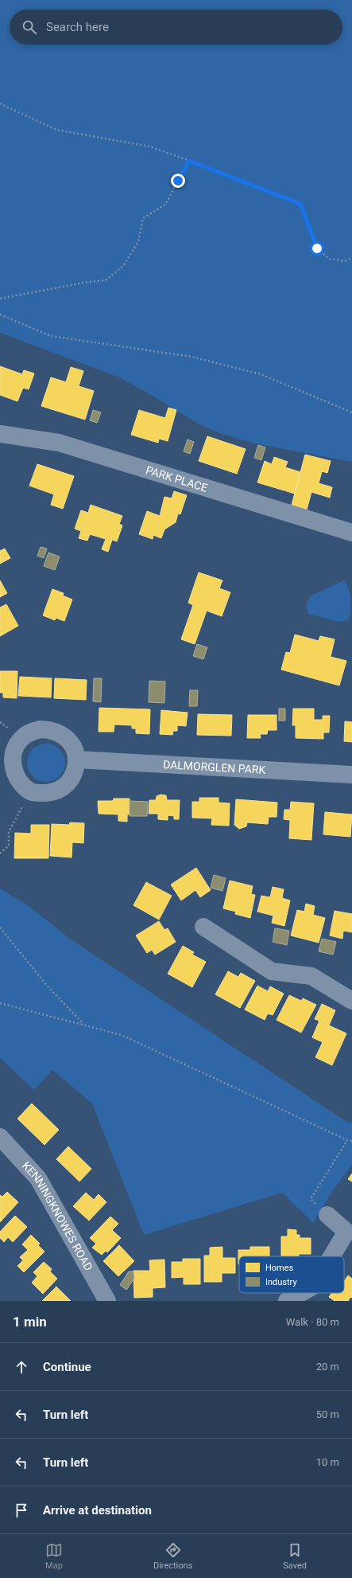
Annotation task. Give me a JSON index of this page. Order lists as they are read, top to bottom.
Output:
{
  "streets": {
    "street": ["PARK PLACE", "DALMORGLEN PARK", "KENNINGKNOWES ROAD"]
  },
  "legend": ["Homes", "Industry"],
  "page": {
    "search": "Search here",
    "heading": ["1 min", "Walk · 80 m"],
    "list": [
      ["Continue", "20 m"],
      ["Turn left", "50 m"],
      ["Turn left", "10 m"],
      "Arrive at destination"
    ],
    "nav": ["Map", "Directions", "Saved"]
  }
}
